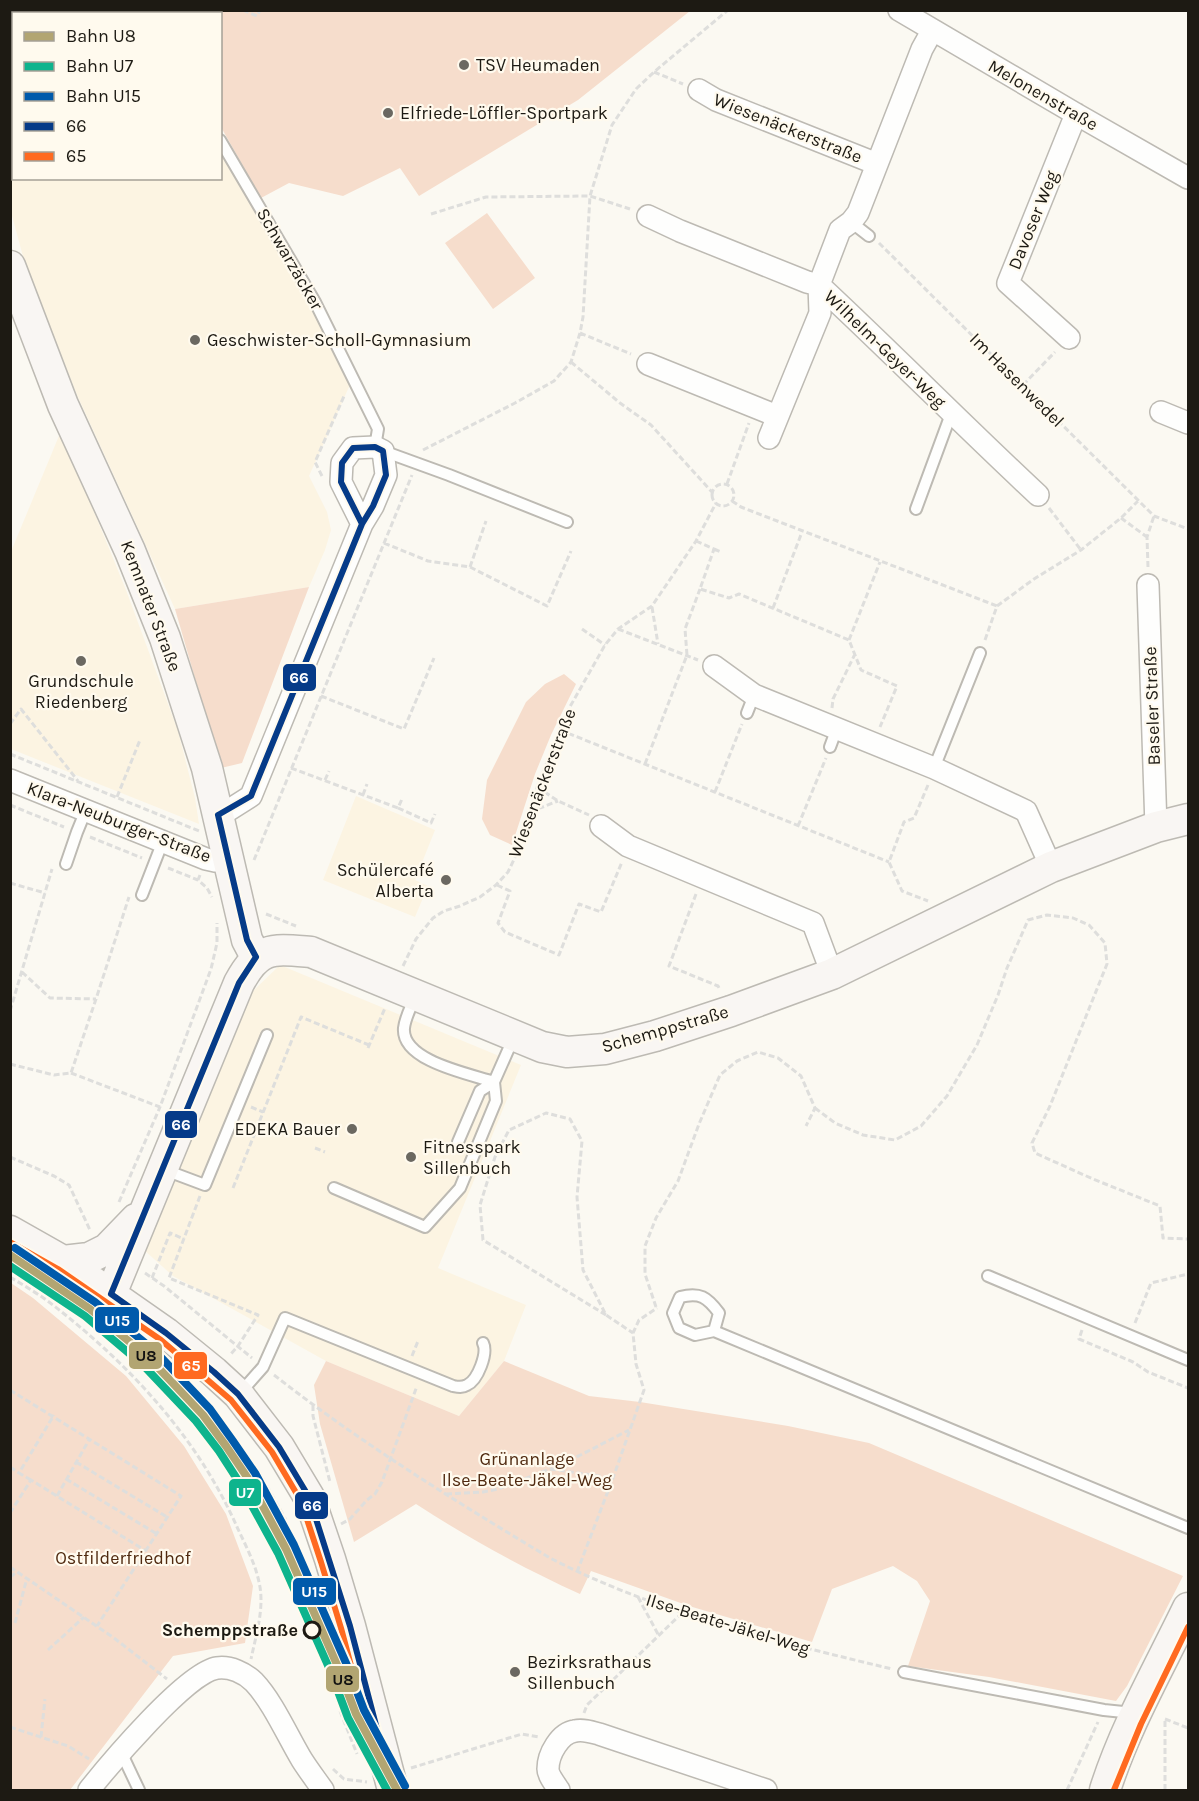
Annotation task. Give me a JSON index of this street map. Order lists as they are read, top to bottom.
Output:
{
  "streets": {
    "street": [
      "Melonenstraße",
      "Wiesenäckerstraße",
      "Davoser Weg",
      "Wilhelm-Geyer-Weg",
      "Kemnater Straße",
      "Baseler Straße",
      "Klara-Neuburger-Straße",
      "Schemppstraße"
    ],
    "lane": ["Schwarzäcker"],
    "path": ["Im Hasenwedel", "Ilse-Beate-Jäkel-Weg"]
  },
  "crossings": [
    ["Melonenstraße", "Wiesenäckerstraße"],
    ["Melonenstraße", "Davoser Weg"],
    ["Wiesenäckerstraße", "Wilhelm-Geyer-Weg"],
    ["Wiesenäckerstraße", "Schemppstraße"],
    ["Kemnater Straße", "Klara-Neuburger-Straße"],
    ["Kemnater Straße", "Schemppstraße"],
    ["Baseler Straße", "Schemppstraße"]
  ],
  "parks": ["Grünanlage Ilse-Beate-Jäkel-Weg", "Ostfilderfriedhof"],
  "places": [
    "TSV Heumaden",
    "Elfriede-Löffler-Sportpark",
    "Geschwister-Scholl-Gymnasium",
    "Grundschule Riedenberg",
    "Schülercafé Alberta",
    "EDEKA Bauer",
    "Fitnesspark Sillenbuch",
    "Schemppstraße",
    "Bezirksrathaus Sillenbuch"
  ],
  "lines": [
    "transit line 66",
    "transit line 65",
    "rail line U15",
    "rail line U8",
    "rail line U7"
  ],
  "legend": [
    "Bahn U8",
    "Bahn U7",
    "Bahn U15",
    "66",
    "65"
  ]
}
